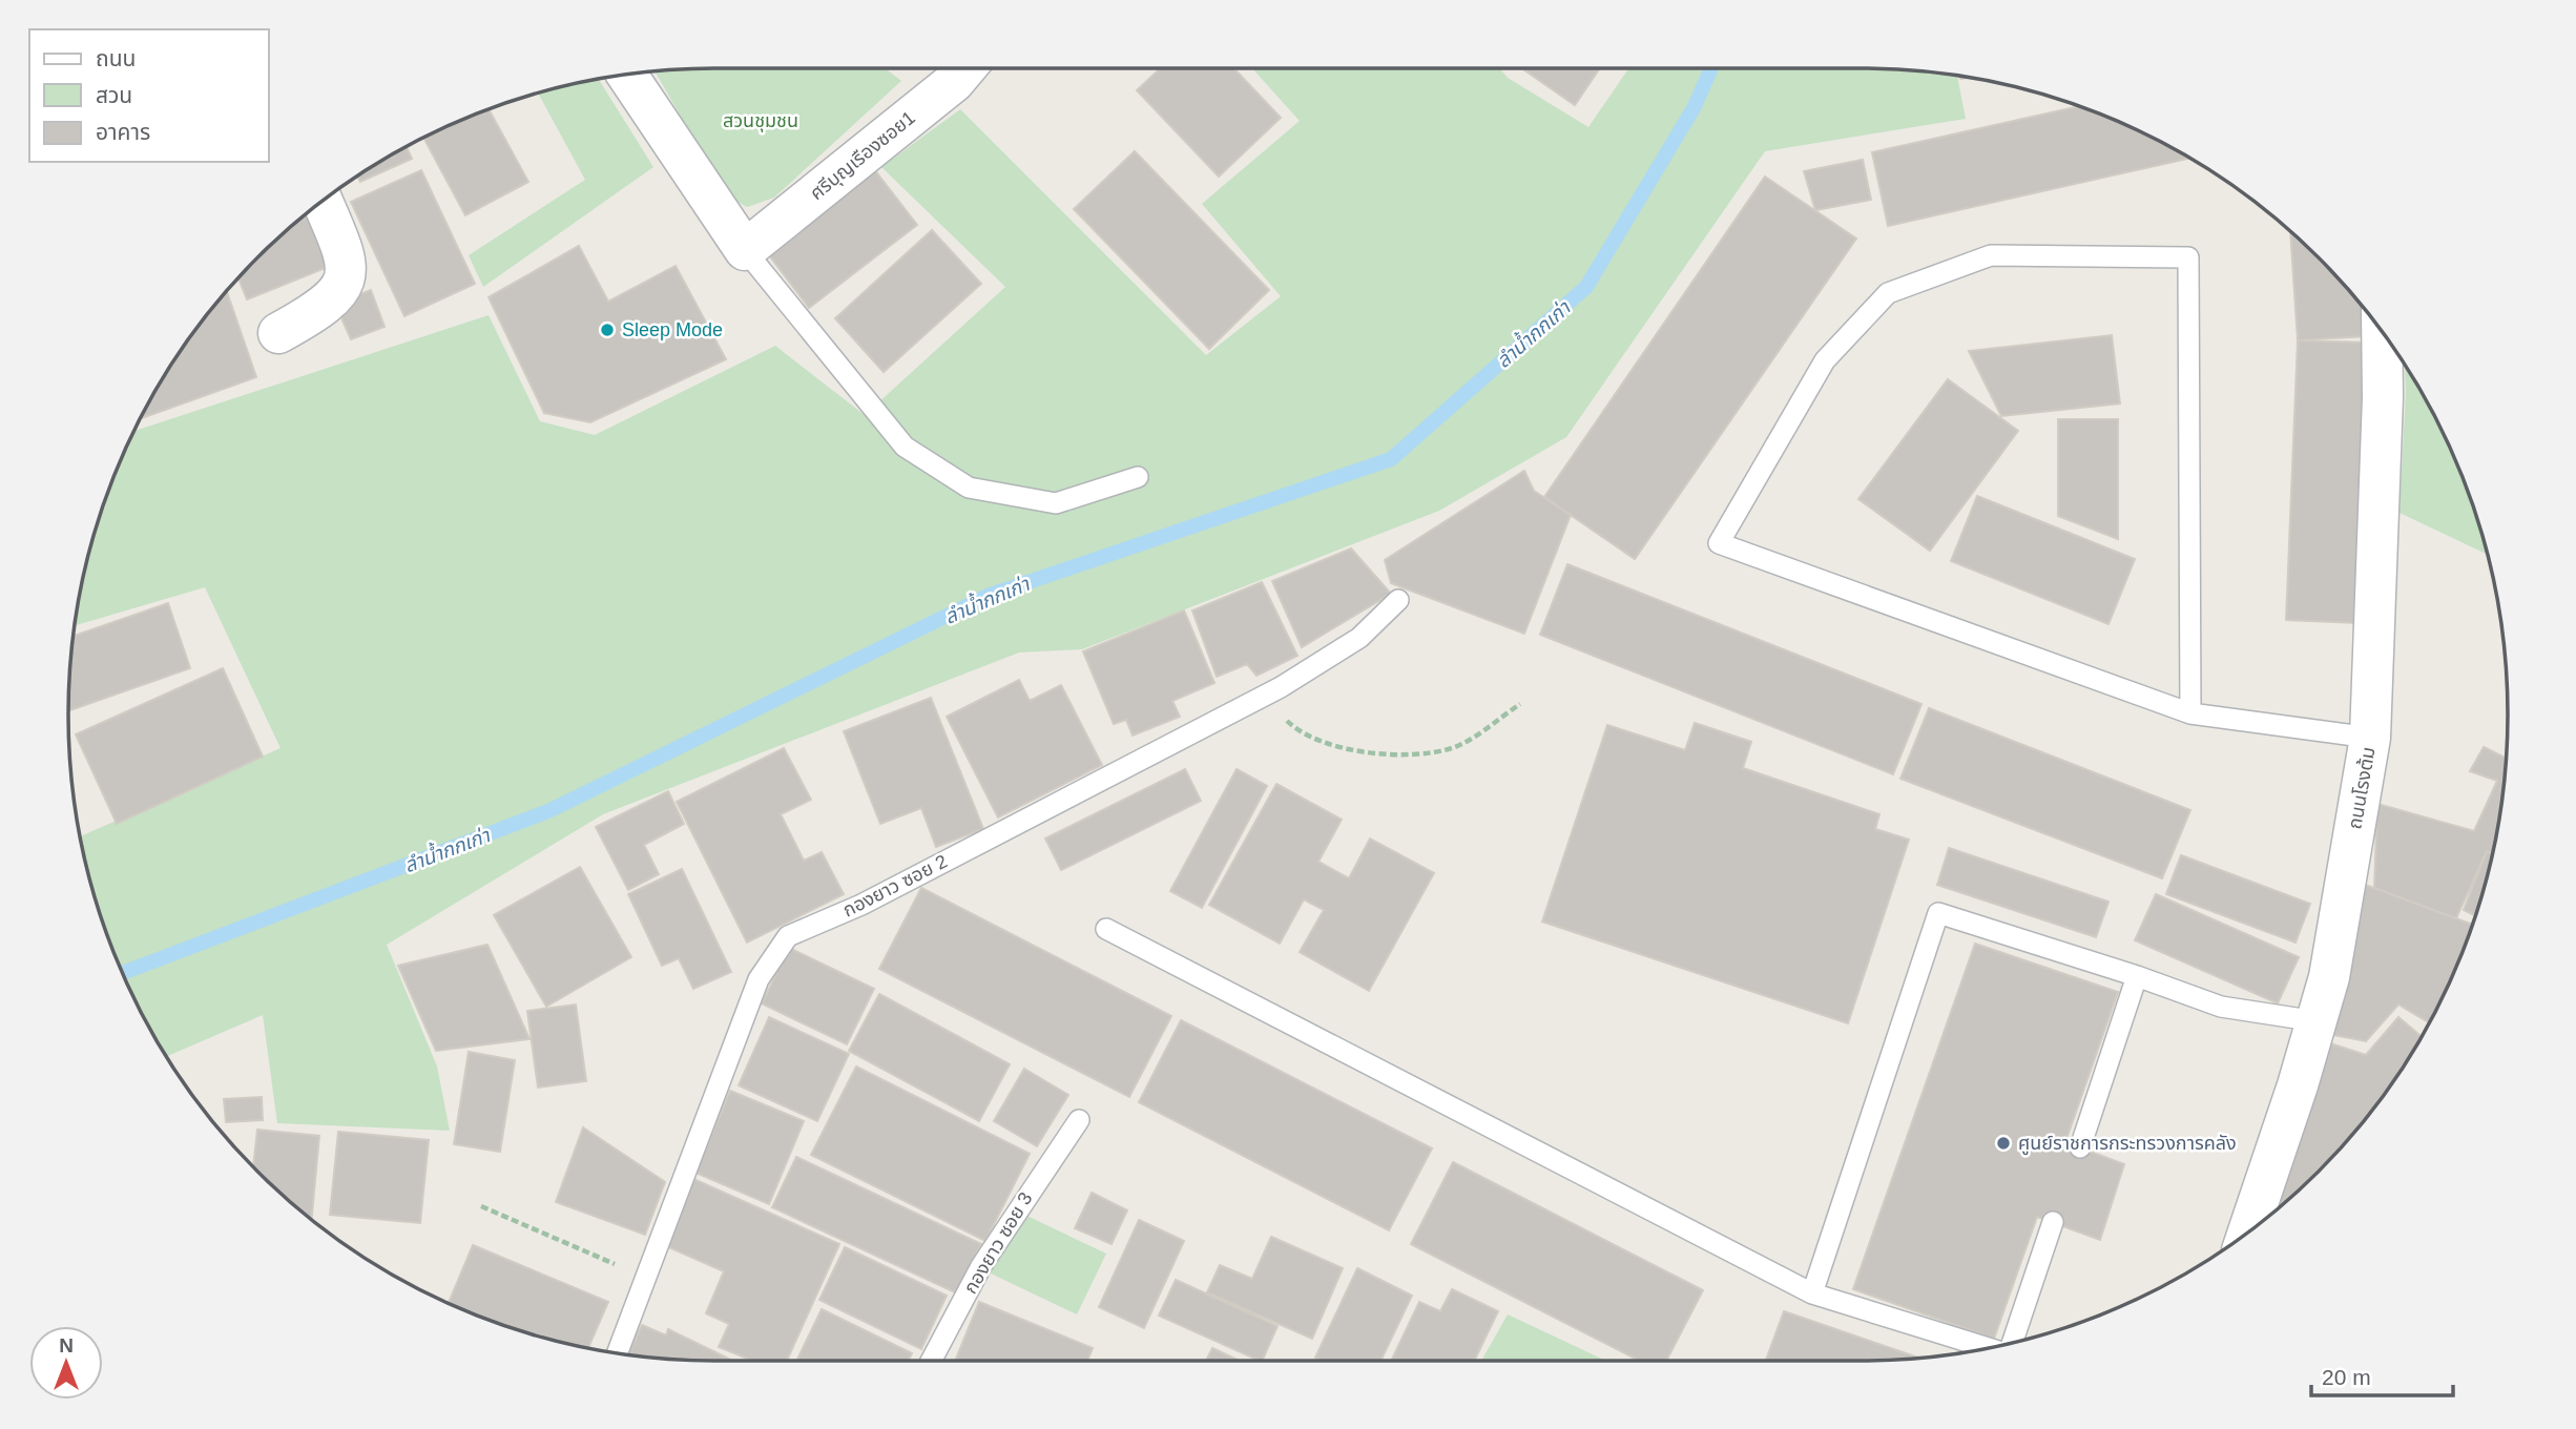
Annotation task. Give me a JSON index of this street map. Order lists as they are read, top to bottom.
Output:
{
  "streets": {
    "street": ["ศรีบุญเรืองซอย1", "ถนนโรงต้ม"],
    "lane": ["กองยาว ซอย 2", "กองยาว ซอย 3"]
  },
  "water": ["ลำน้ำกกเก่า"],
  "parks": ["สวนชุมชน"],
  "places": ["Sleep Mode", "ศูนย์ราชการกระทรวงการคลัง"],
  "legend": ["ถนน", "สวน", "อาคาร"],
  "scale_bar": "20 m",
  "north": "top"
}
